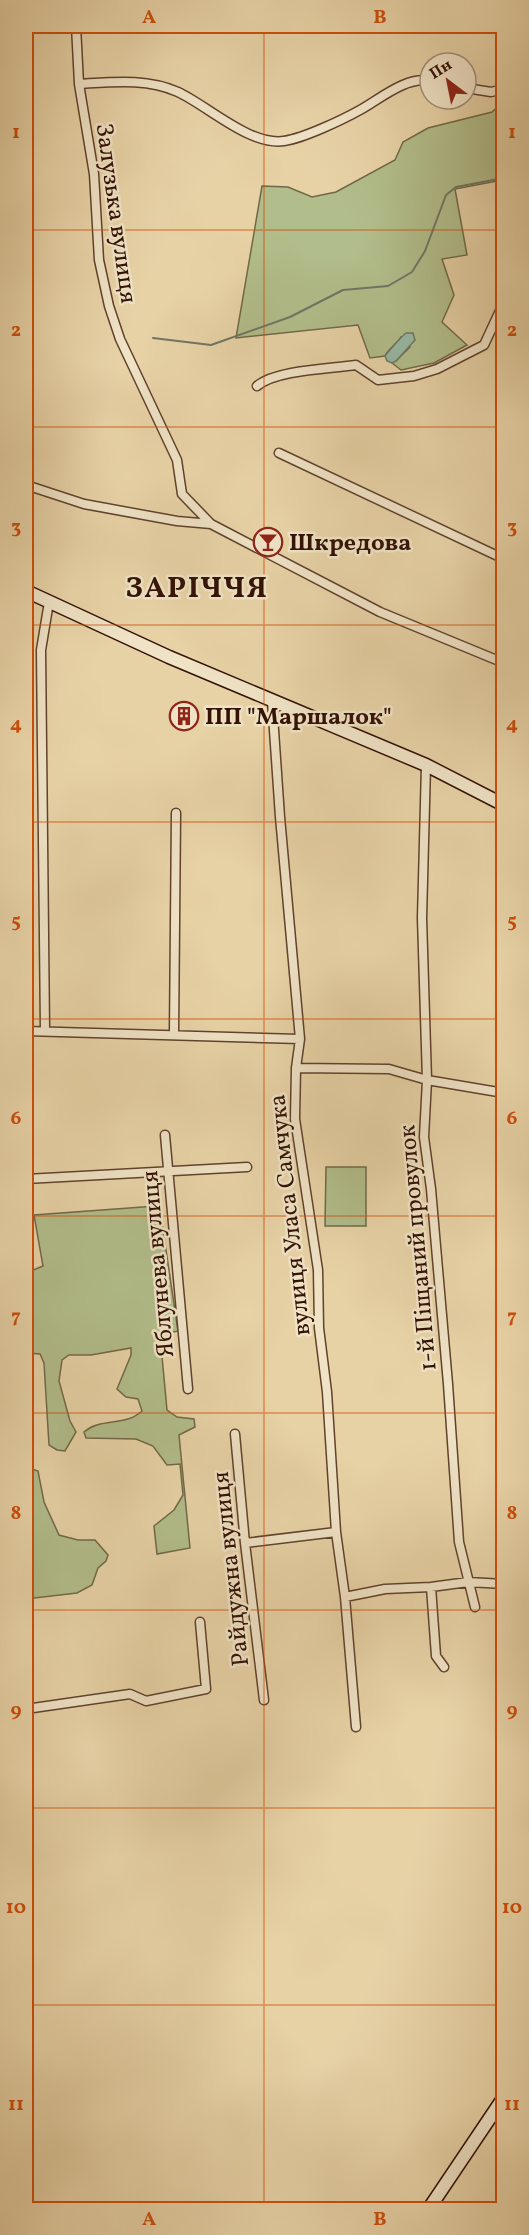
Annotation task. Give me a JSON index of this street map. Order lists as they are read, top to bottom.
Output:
{
  "streets": {
    "street": [
      "Залузька вулиця",
      "вулиця Уласа Самчука",
      "1-й Піщаний провулок",
      "Яблунева вулиця",
      "Райдужна вулиця"
    ]
  },
  "districts": ["ЗАРІЧЧЯ"],
  "places": {
    "bar": ["Шкредова"],
    "building": ["ПП \"Маршалок\""]
  },
  "north": "top left",
  "grid": {
    "columns": ["A", "B"],
    "rows": [
      "1",
      "2",
      "3",
      "4",
      "5",
      "6",
      "7",
      "8",
      "9",
      "10",
      "11"
    ]
  }
}
